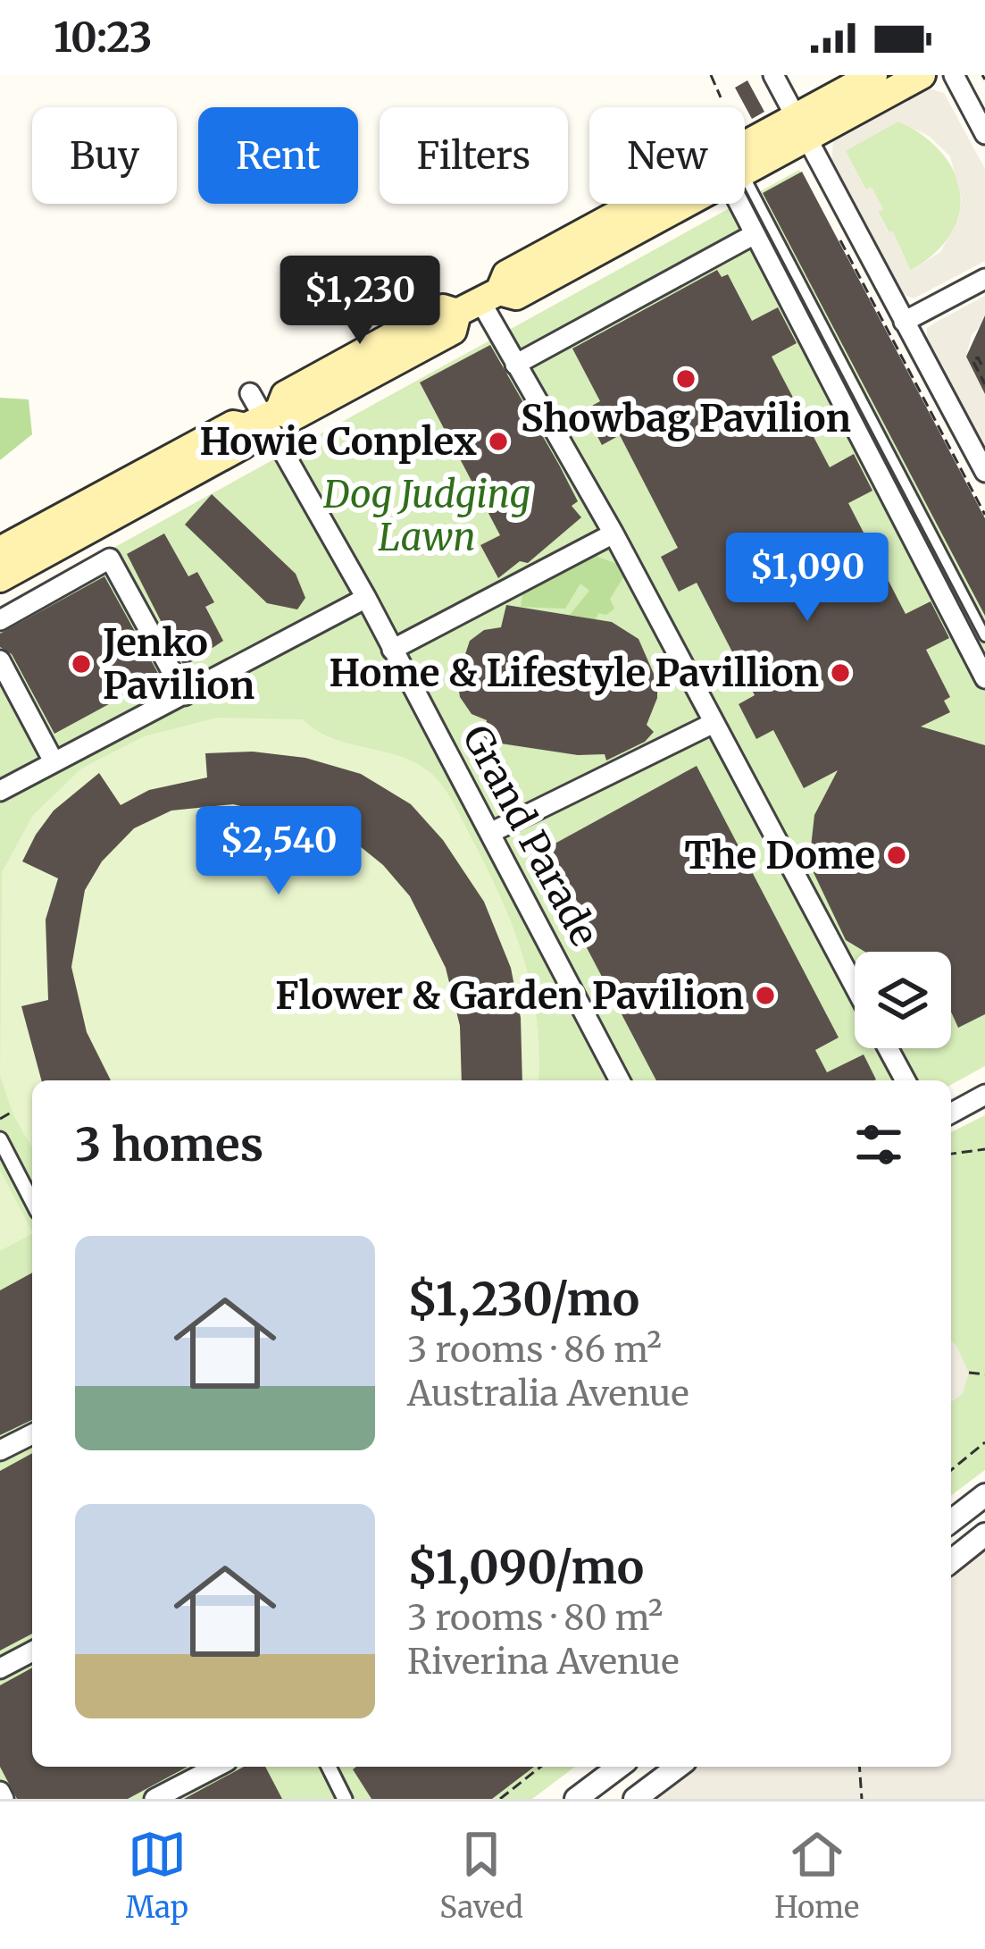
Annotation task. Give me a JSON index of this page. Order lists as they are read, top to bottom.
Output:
{
  "streets": {
    "street": ["Grand Parade"]
  },
  "parks": ["Dog Judging Lawn"],
  "places": [
    "Showbag Pavilion",
    "Howie Conplex",
    "Jenko Pavilion",
    "Home & Lifestyle Pavillion",
    "The Dome",
    "Flower & Garden Pavilion"
  ],
  "page": {
    "status": "10:23",
    "chip": [
      "Buy",
      "Rent",
      "Filters",
      "New"
    ],
    "price": ["$1,230", "$1,090", "$2,540"],
    "heading": "3 homes",
    "list": [
      {
        "name": "$1,230/mo",
        "note": "3 rooms · 86 m² · Australia Avenue"
      },
      {
        "name": "$1,090/mo",
        "note": "3 rooms · 80 m² · Riverina Avenue"
      }
    ],
    "tabs": ["Map", "Saved", "Home"]
  }
}
